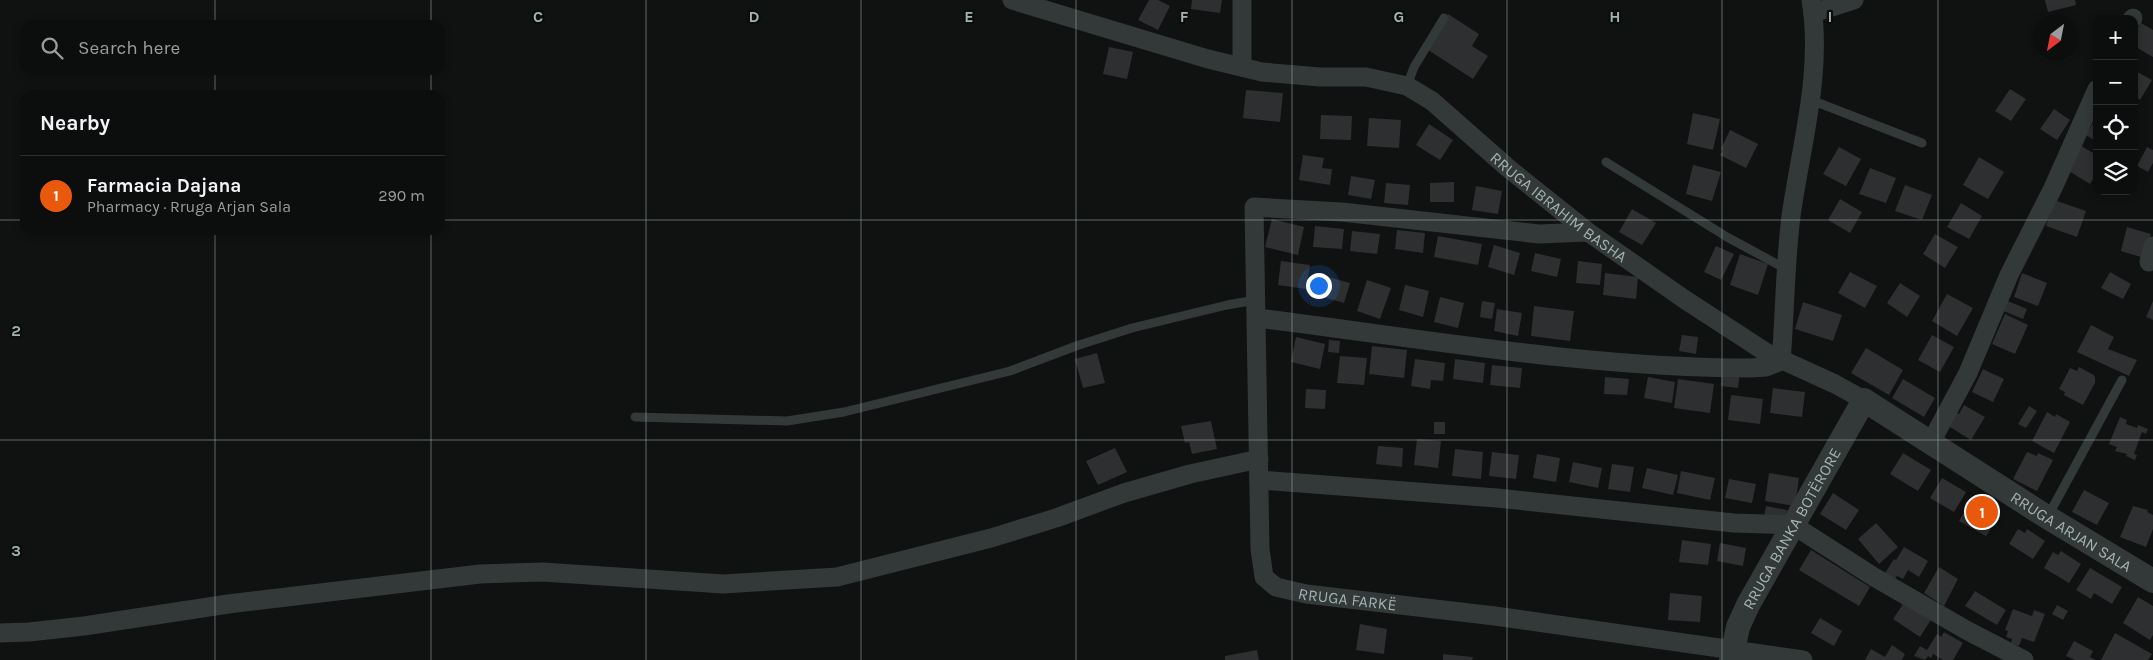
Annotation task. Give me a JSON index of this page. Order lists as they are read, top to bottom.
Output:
{
  "streets": {
    "street": [
      "RRUGA IBRAHIM BASHA",
      "RRUGA BANKA BOTËRORE",
      "RRUGA ARJAN SALA",
      "RRUGA FARKË"
    ]
  },
  "crossings": [
    ["RRUGA IBRAHIM BASHA", "RRUGA BANKA BOTËRORE"],
    ["RRUGA IBRAHIM BASHA", "RRUGA ARJAN SALA"],
    ["RRUGA IBRAHIM BASHA", "RRUGA FARKË"],
    ["RRUGA BANKA BOTËRORE", "RRUGA ARJAN SALA"],
    ["RRUGA BANKA BOTËRORE", "RRUGA FARKË"]
  ],
  "north": "bottom left",
  "page": {
    "map_buttons": ["+", "−"],
    "search": "Search here",
    "heading": "Nearby",
    "list": [
      {
        "mark": "1",
        "name": "Farmacia Dajana",
        "note": "Pharmacy · Rruga Arjan Sala",
        "value": "290 m"
      }
    ],
    "pins": "1"
  },
  "grid": {
    "columns": [
      "C",
      "D",
      "E",
      "F",
      "G",
      "H",
      "I"
    ],
    "rows": ["2", "3"]
  }
}
